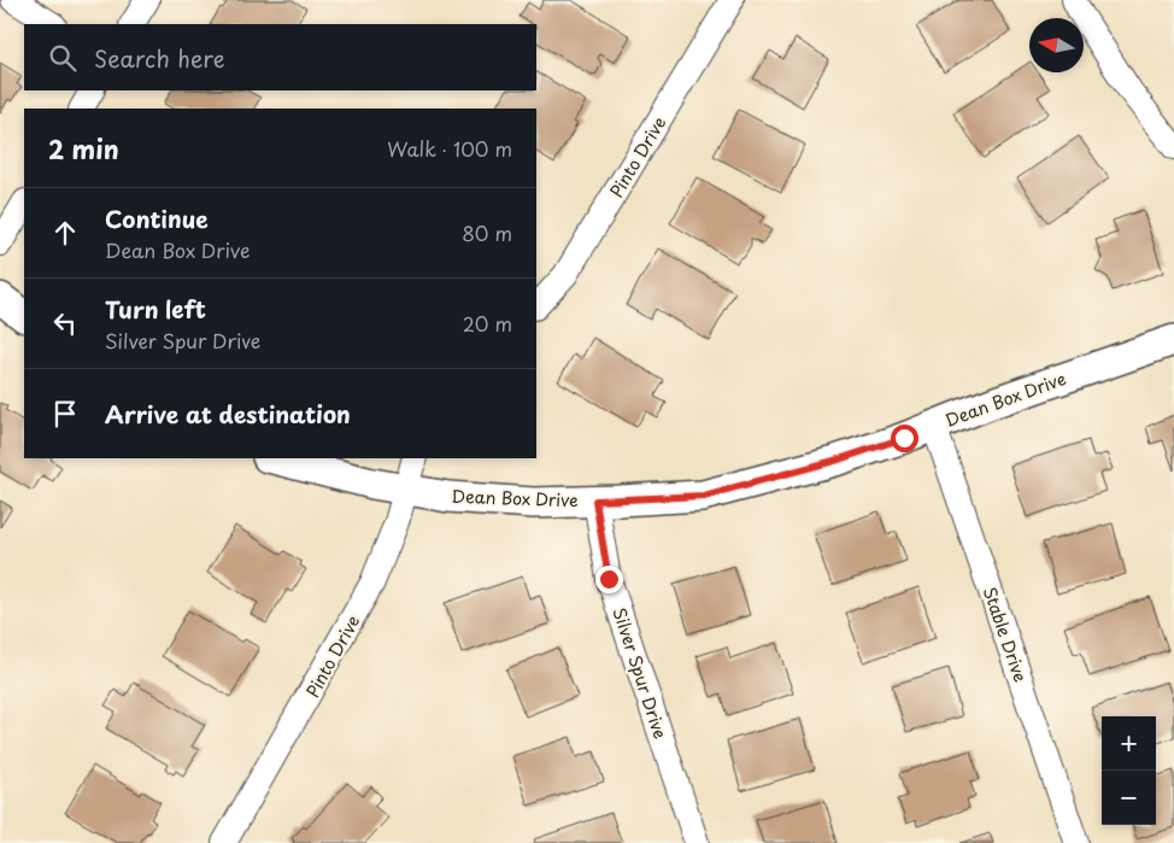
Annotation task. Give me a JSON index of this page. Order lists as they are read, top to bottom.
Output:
{
  "streets": {
    "street": [
      "Pinto Drive",
      "Dean Box Drive",
      "Stable Drive",
      "Silver Spur Drive"
    ]
  },
  "crossings": [
    ["Pinto Drive", "Dean Box Drive"],
    ["Dean Box Drive", "Stable Drive"],
    ["Dean Box Drive", "Silver Spur Drive"]
  ],
  "north": "left",
  "page": {
    "search": "Search here",
    "heading": ["2 min", "Walk · 100 m"],
    "list": [
      ["Continue", "Dean Box Drive", "80 m"],
      ["Turn left", "Silver Spur Drive", "20 m"],
      "Arrive at destination"
    ],
    "map_buttons": ["+", "−"]
  }
}
